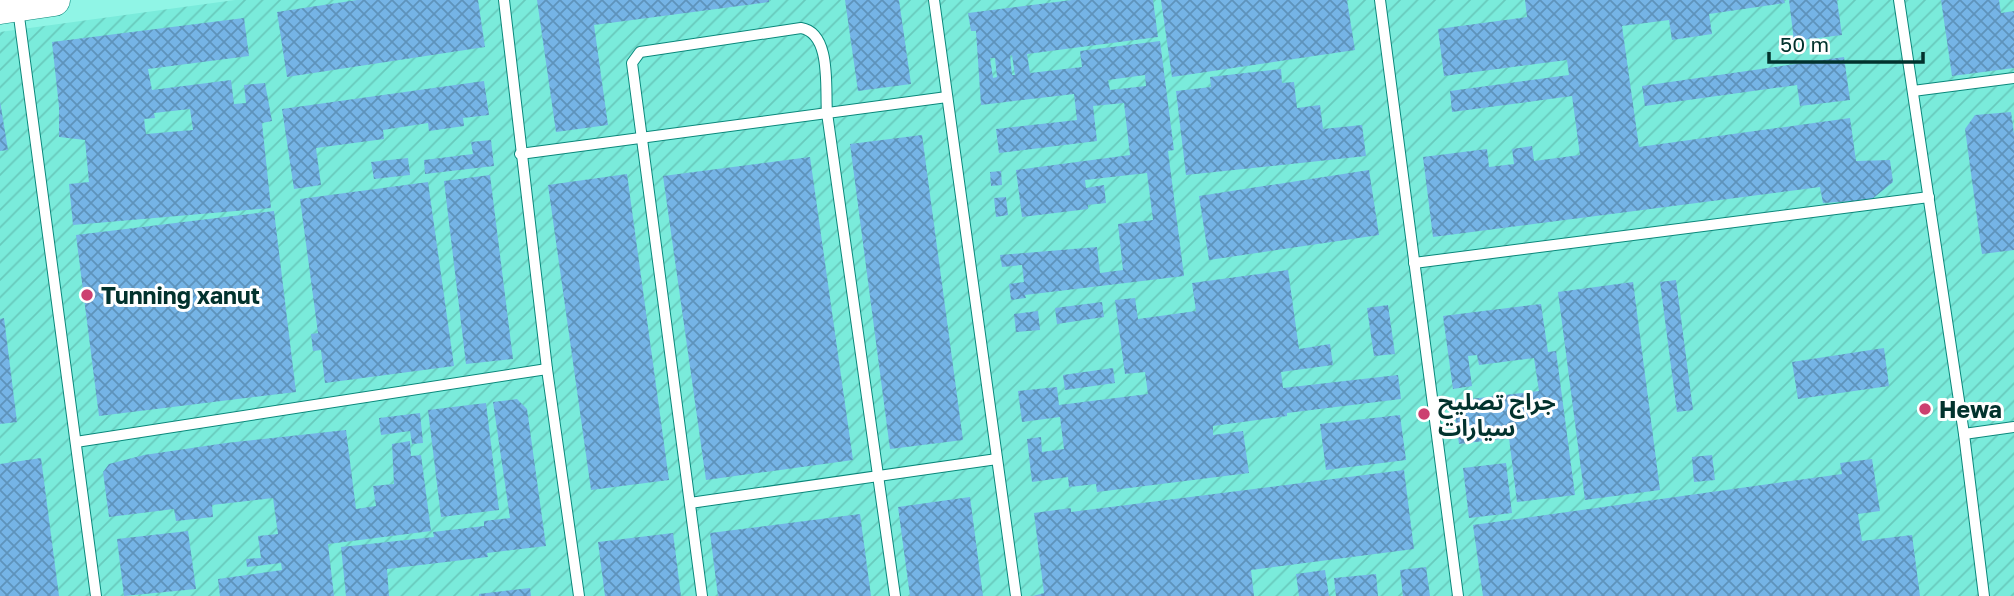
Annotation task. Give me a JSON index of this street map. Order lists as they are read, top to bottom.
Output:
{
  "places": ["Tunning xanut", "Hewa", "جراج تصليح سيارات"],
  "scale_bar": "50 m"
}
